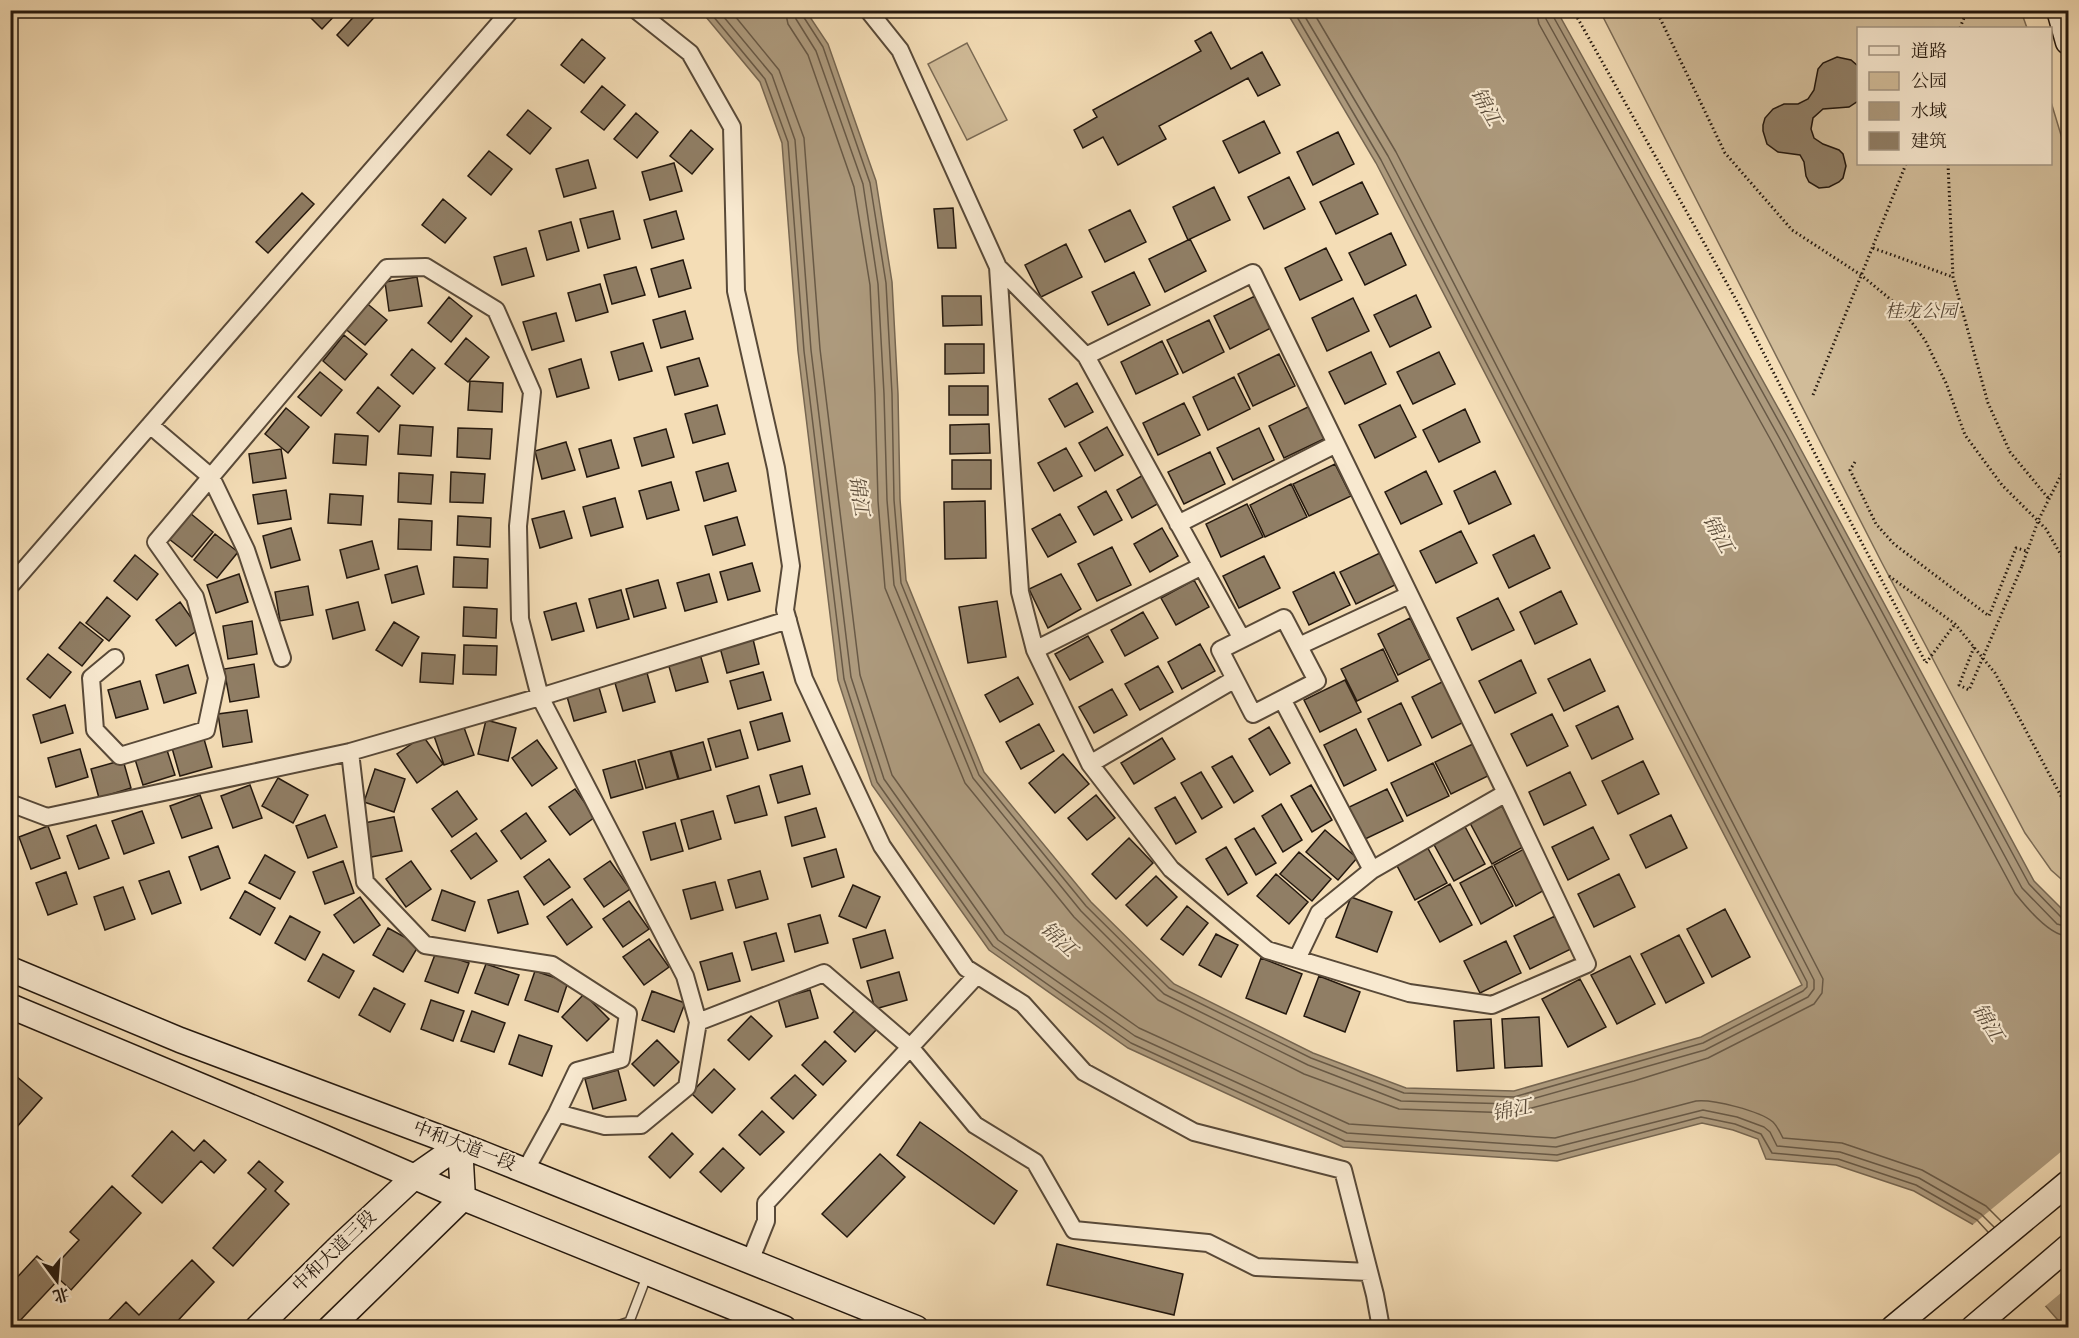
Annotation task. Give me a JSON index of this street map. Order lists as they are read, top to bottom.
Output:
{
  "streets": {
    "main road": ["中和大道一段", "中和大道三段"]
  },
  "crossings": [
    ["中和大道一段", "中和大道三段"]
  ],
  "water": ["锦江"],
  "parks": ["桂龙公园"],
  "legend": [
    "道路",
    "公园",
    "水域",
    "建筑"
  ],
  "north": "bottom"
}
